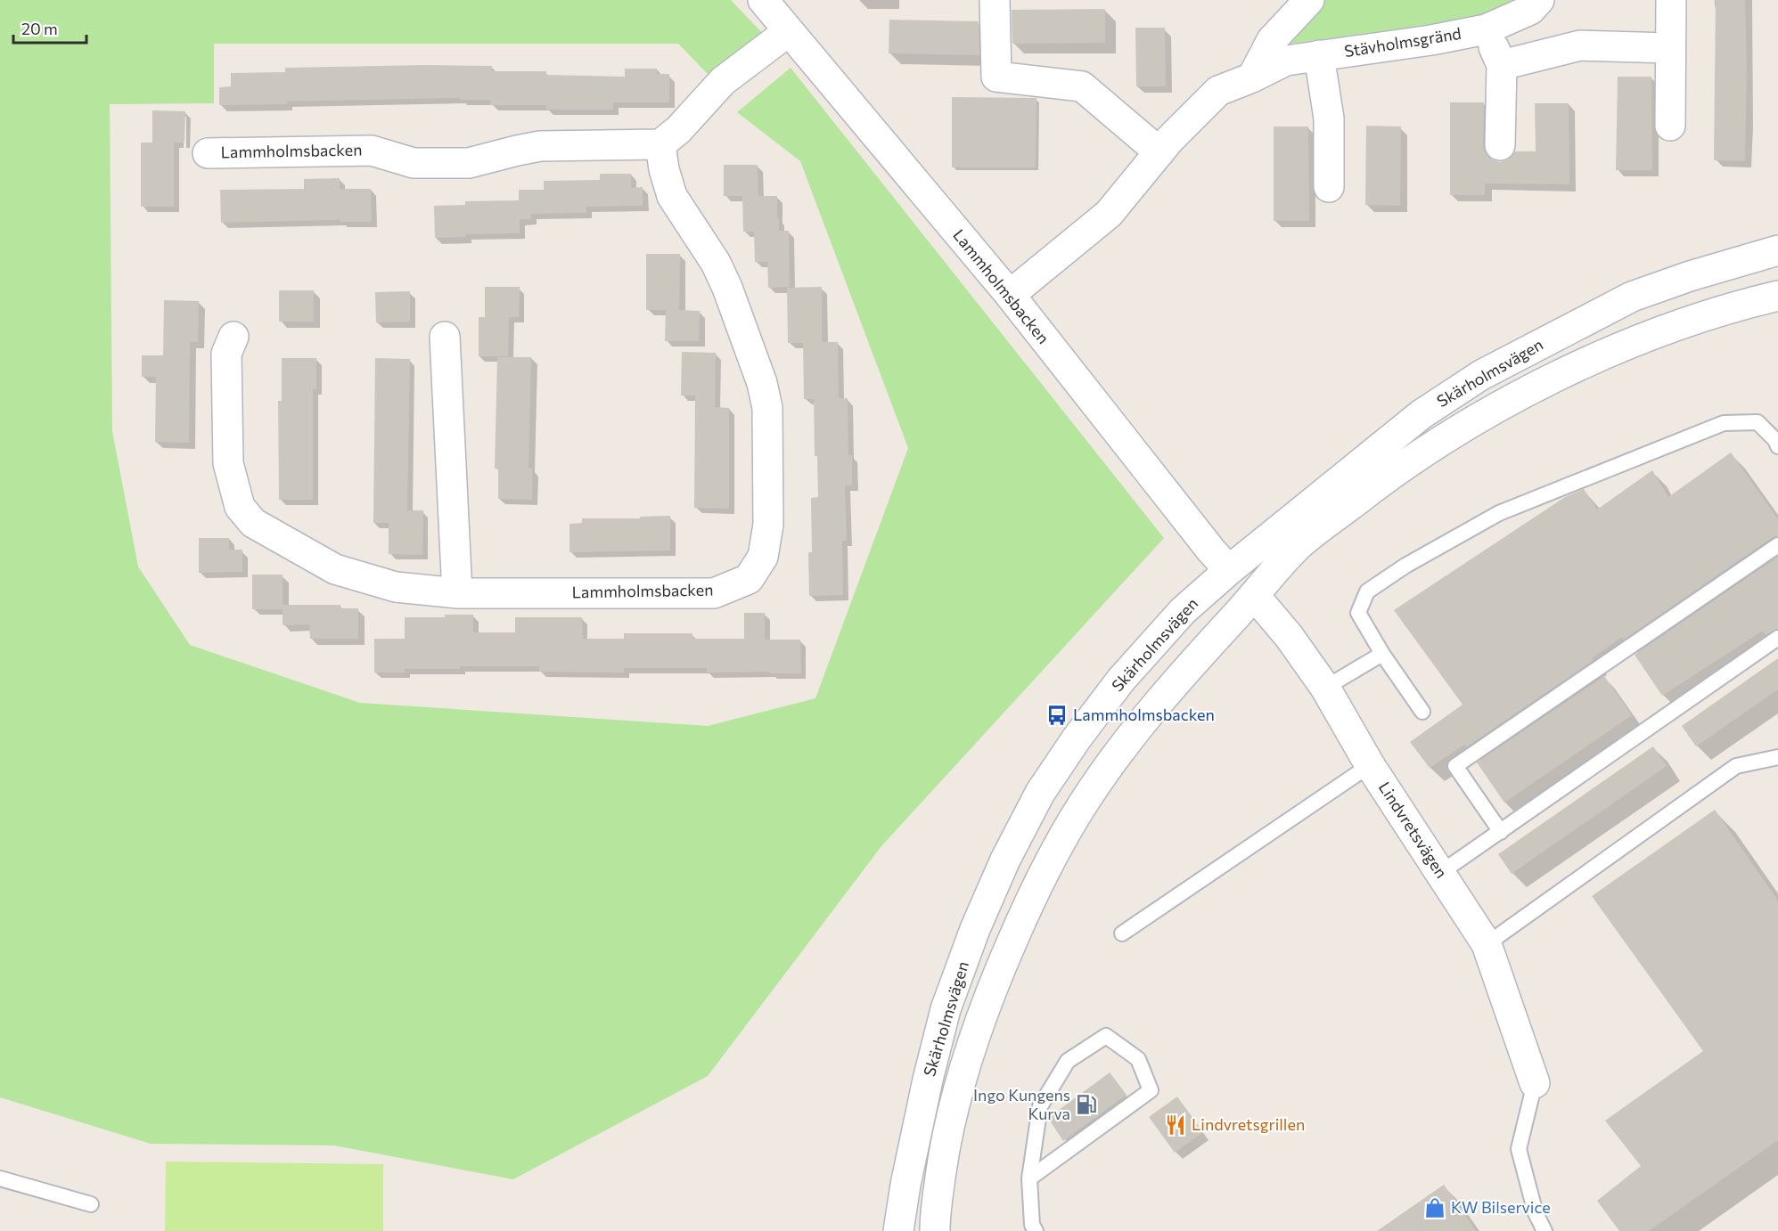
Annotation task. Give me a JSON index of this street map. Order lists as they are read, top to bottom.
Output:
{
  "streets": {
    "street": [
      "Stävholmsgränd",
      "Lammholmsbacken",
      "Skärholmsvägen",
      "Lindvretsvägen"
    ]
  },
  "crossings": [
    ["Stävholmsgränd", "Lammholmsbacken"],
    ["Lammholmsbacken", "Skärholmsvägen"],
    ["Lammholmsbacken", "Lindvretsvägen"],
    ["Skärholmsvägen", "Lindvretsvägen"]
  ],
  "places": {
    "bus stop": ["Lammholmsbacken"],
    "fuel station": ["Ingo Kungens Kurva"],
    "restaurant": ["Lindvretsgrillen"],
    "shop": ["KW Bilservice"]
  },
  "scale_bar": "20 m"
}
